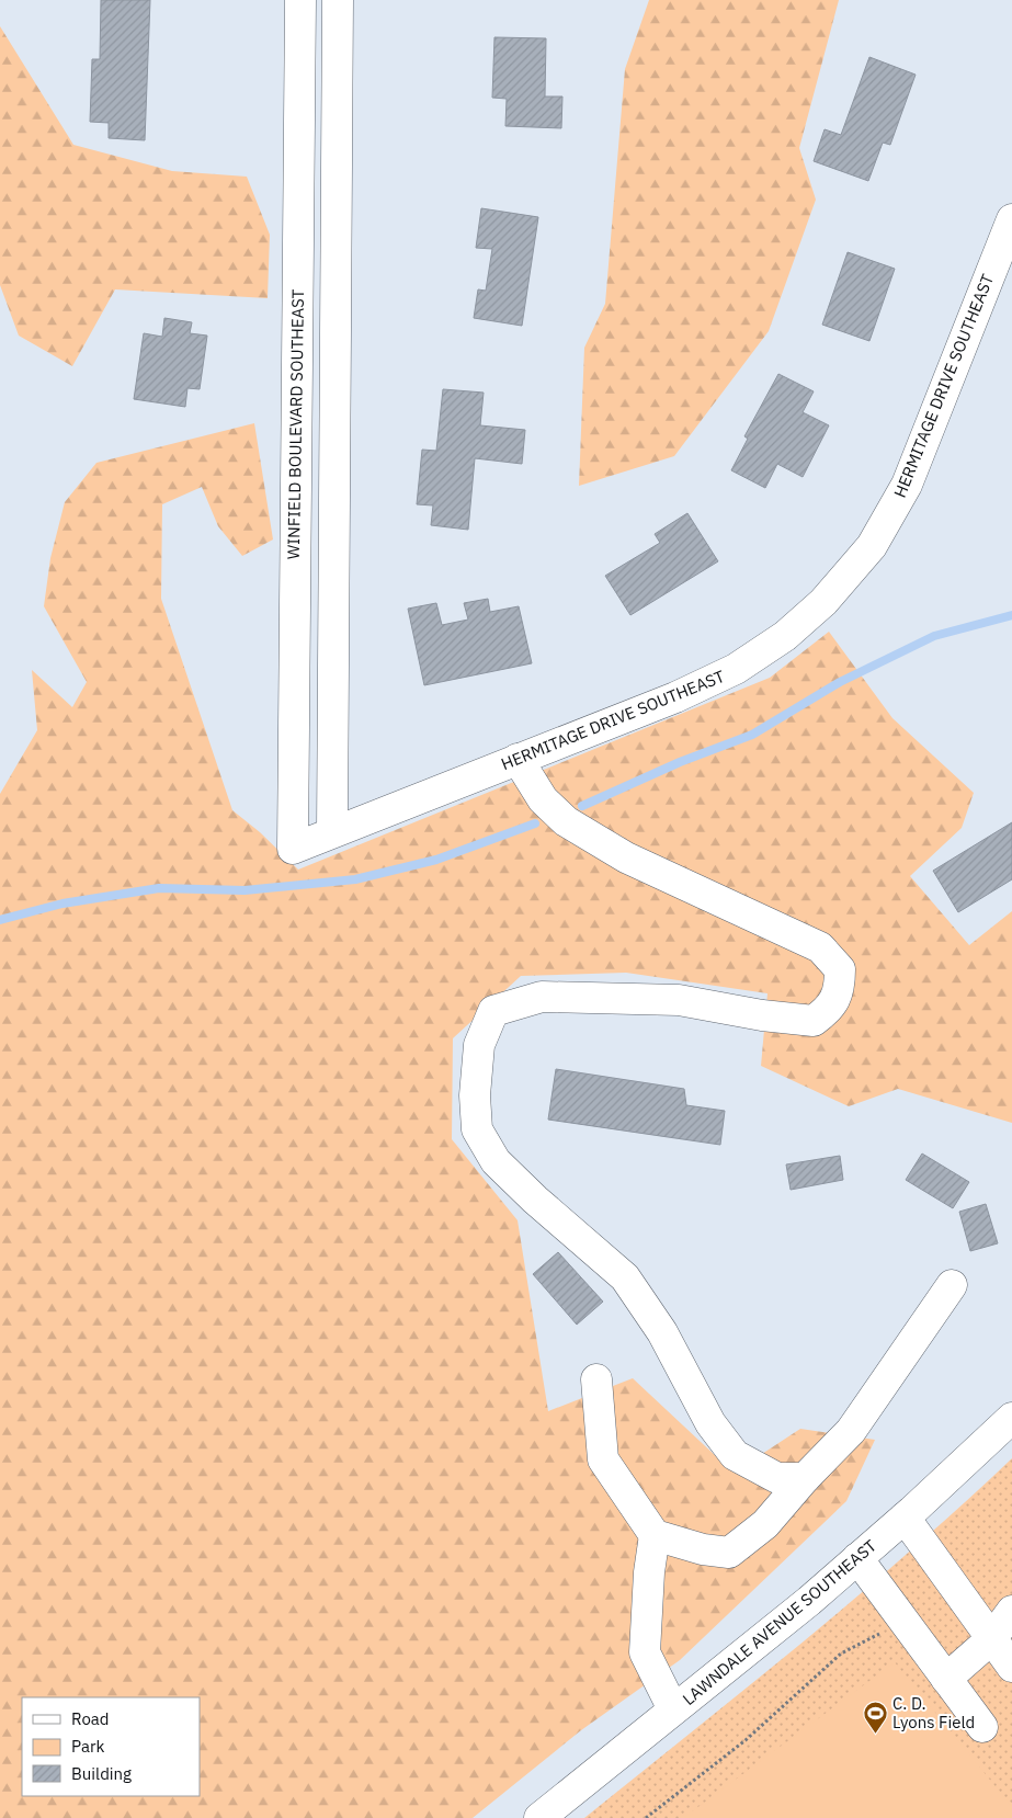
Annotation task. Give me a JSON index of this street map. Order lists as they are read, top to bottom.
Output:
{
  "streets": {
    "street": ["HERMITAGE DRIVE SOUTHEAST", "WINFIELD BOULEVARD SOUTHEAST", "LAWNDALE AVENUE SOUTHEAST"]
  },
  "crossings": [
    ["HERMITAGE DRIVE SOUTHEAST", "WINFIELD BOULEVARD SOUTHEAST"]
  ],
  "places": {
    "sports": ["C. D. Lyons Field"]
  },
  "legend": ["Road", "Park", "Building"]
}
